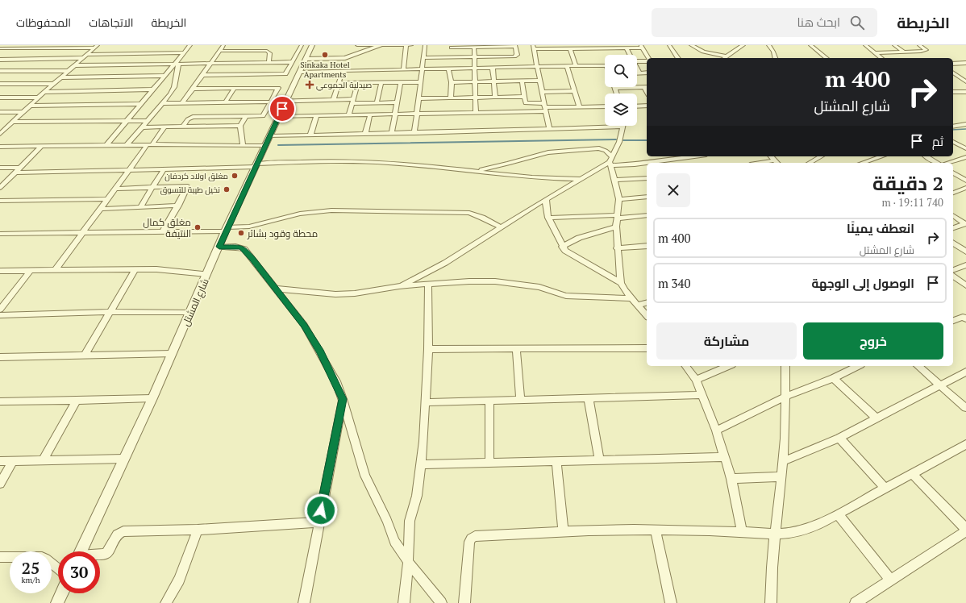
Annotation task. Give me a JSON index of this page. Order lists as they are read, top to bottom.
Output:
{
  "streets": {
    "street": ["شارع المشتل"]
  },
  "places": {
    "other": [
      "Sinkaka Hotel Apartments",
      "مغلق اولاد كردفان",
      "نخيل طيبة للتسوق",
      "مغلق كمال النتيفة",
      "محطة وقود بشائر"
    ],
    "health": ["صيدلية الجموعي"]
  },
  "page": {
    "header": "الخريطة",
    "search": "ابحث هنا",
    "nav": ["الخريطة", "الاتجاهات", "المحفوظات"],
    "turn": ["400 m", "شارع المشتل"],
    "then": "ثم",
    "heading": ["2 دقيقة", "740 m · 19:11"],
    "list": [
      {
        "name": "انعطف يمينًا",
        "note": "شارع المشتل",
        "value": "400 m"
      },
      {
        "name": "الوصول إلى الوجهة",
        "value": "340 m"
      }
    ],
    "buttons": ["خروج", "مشاركة"],
    "speed": "25 km/h",
    "limit": "30"
  }
}
